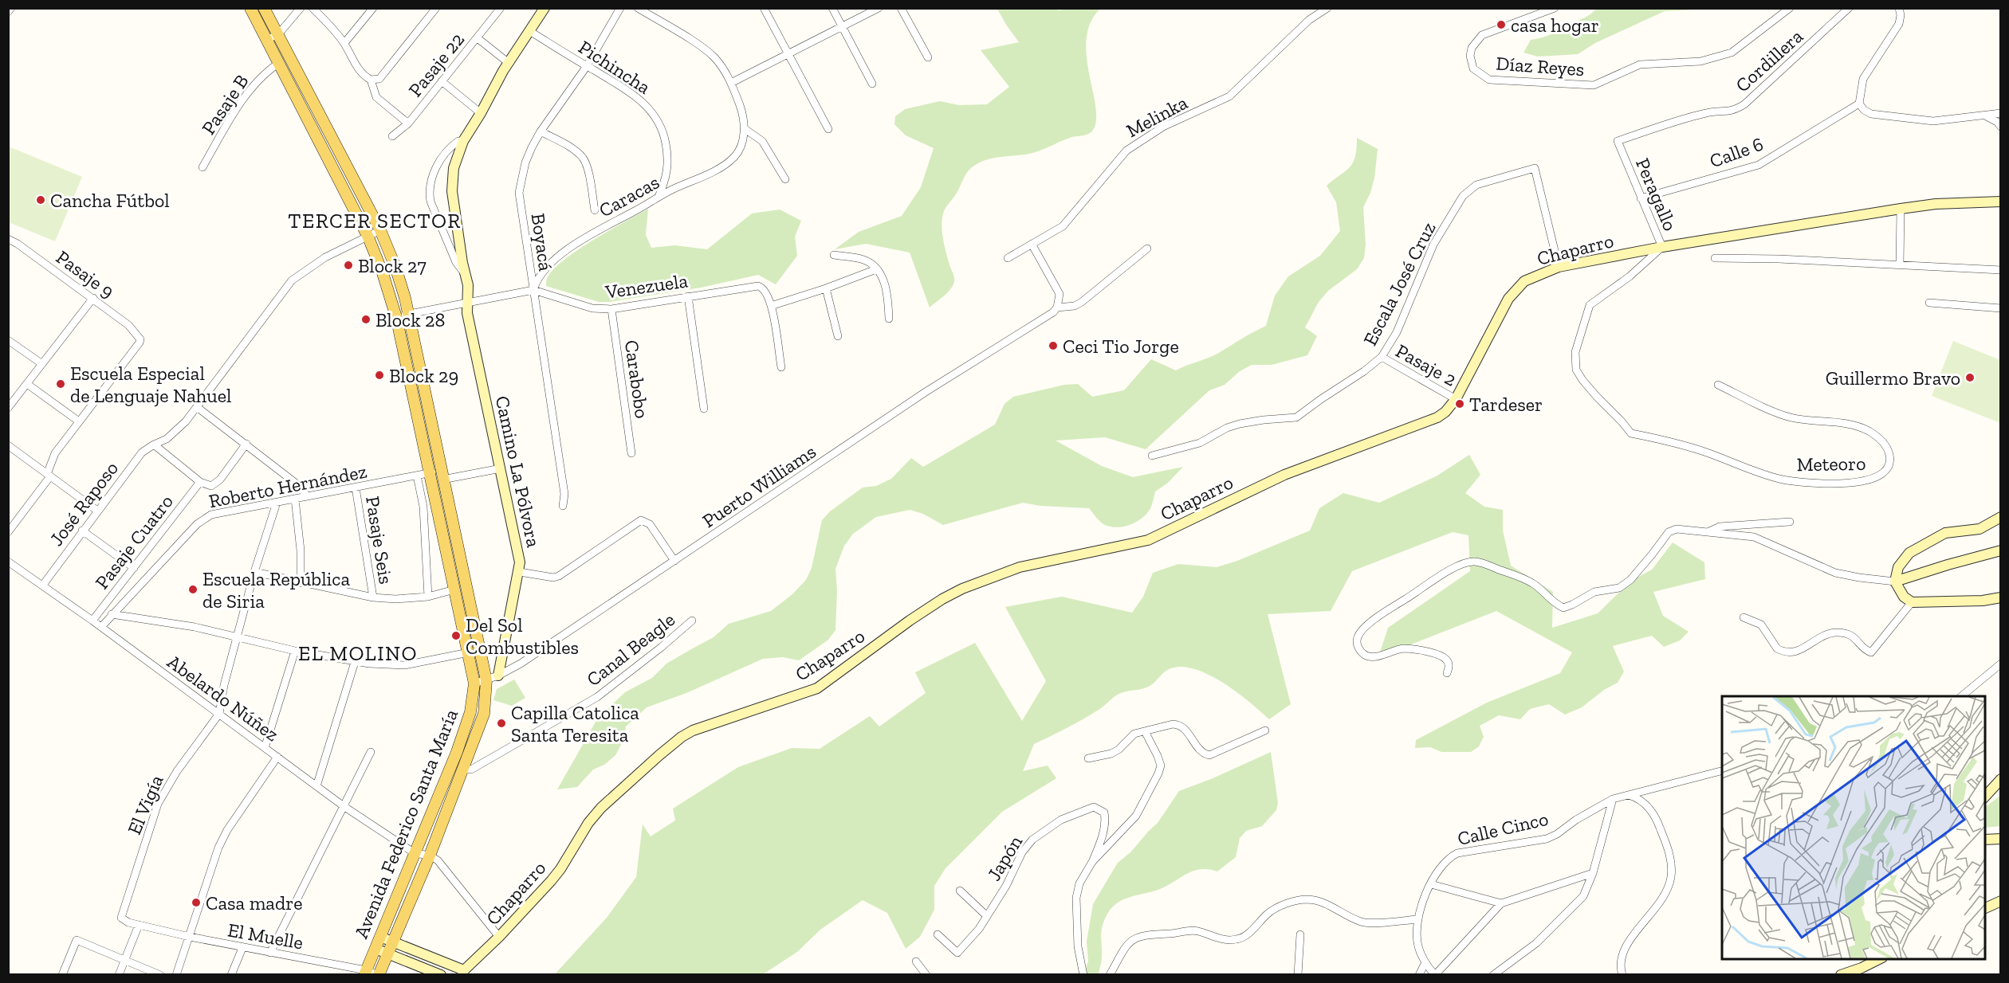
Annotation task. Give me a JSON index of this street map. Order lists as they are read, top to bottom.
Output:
{
  "streets": {
    "main road": ["Avenida Federico Santa María"],
    "street": [
      "Cordillera",
      "Pasaje 22",
      "Díaz Reyes",
      "Pichincha",
      "Pasaje B",
      "Melinka",
      "Calle 6",
      "Peragallo",
      "Caracas",
      "Boyacá",
      "Chaparro",
      "Pasaje 9",
      "Escala José Cruz",
      "Venezuela",
      "Pasaje 2",
      "Carabobo",
      "Meteoro",
      "Camino La Pólvora",
      "Roberto Hernández",
      "Puerto Williams",
      "José Raposo",
      "Pasaje Seis",
      "Pasaje Cuatro",
      "Canal Beagle",
      "Abelardo Núñez",
      "El Vigía",
      "Calle Cinco",
      "Japón",
      "El Muelle"
    ]
  },
  "crossings": [
    ["Cordillera", "Peragallo"],
    ["Pichincha", "Caracas"],
    ["Pichincha", "Boyacá"],
    ["Pichincha", "Camino La Pólvora"],
    ["Pasaje B", "Avenida Federico Santa María"],
    ["Calle 6", "Peragallo"],
    ["Peragallo", "Chaparro"],
    ["Peragallo", "Meteoro"],
    ["Caracas", "Boyacá"],
    ["Caracas", "Venezuela"],
    ["Boyacá", "Venezuela"],
    ["Chaparro", "Escala José Cruz"],
    ["Chaparro", "Pasaje 2"],
    ["Chaparro", "Abelardo Núñez"],
    ["Escala José Cruz", "Pasaje 2"],
    ["Venezuela", "Carabobo"],
    ["Venezuela", "Camino La Pólvora"],
    ["Venezuela", "Avenida Federico Santa María"],
    ["Camino La Pólvora", "Roberto Hernández"],
    ["Camino La Pólvora", "Puerto Williams"],
    ["Roberto Hernández", "Pasaje Seis"],
    ["Roberto Hernández", "Abelardo Núñez"],
    ["Roberto Hernández", "Avenida Federico Santa María"],
    ["Puerto Williams", "Avenida Federico Santa María"],
    ["José Raposo", "Abelardo Núñez"],
    ["José Raposo", "Avenida Federico Santa María"],
    ["Pasaje Cuatro", "Abelardo Núñez"],
    ["Canal Beagle", "Avenida Federico Santa María"],
    ["Abelardo Núñez", "El Vigía"],
    ["Abelardo Núñez", "Avenida Federico Santa María"],
    ["El Vigía", "El Muelle"],
    ["Avenida Federico Santa María", "El Muelle"]
  ],
  "districts": ["TERCER SECTOR", "EL MOLINO"],
  "places": [
    "casa hogar",
    "Cancha Fútbol",
    "Block 27",
    "Block 28",
    "Ceci Tio Jorge",
    "Block 29",
    "Guillermo Bravo",
    "Escuela Especial de Lenguaje Nahuel",
    "Tardeser",
    "Escuela República de Siria",
    "Del Sol Combustibles",
    "Capilla Catolica Santa Teresita",
    "Casa madre"
  ]
}
